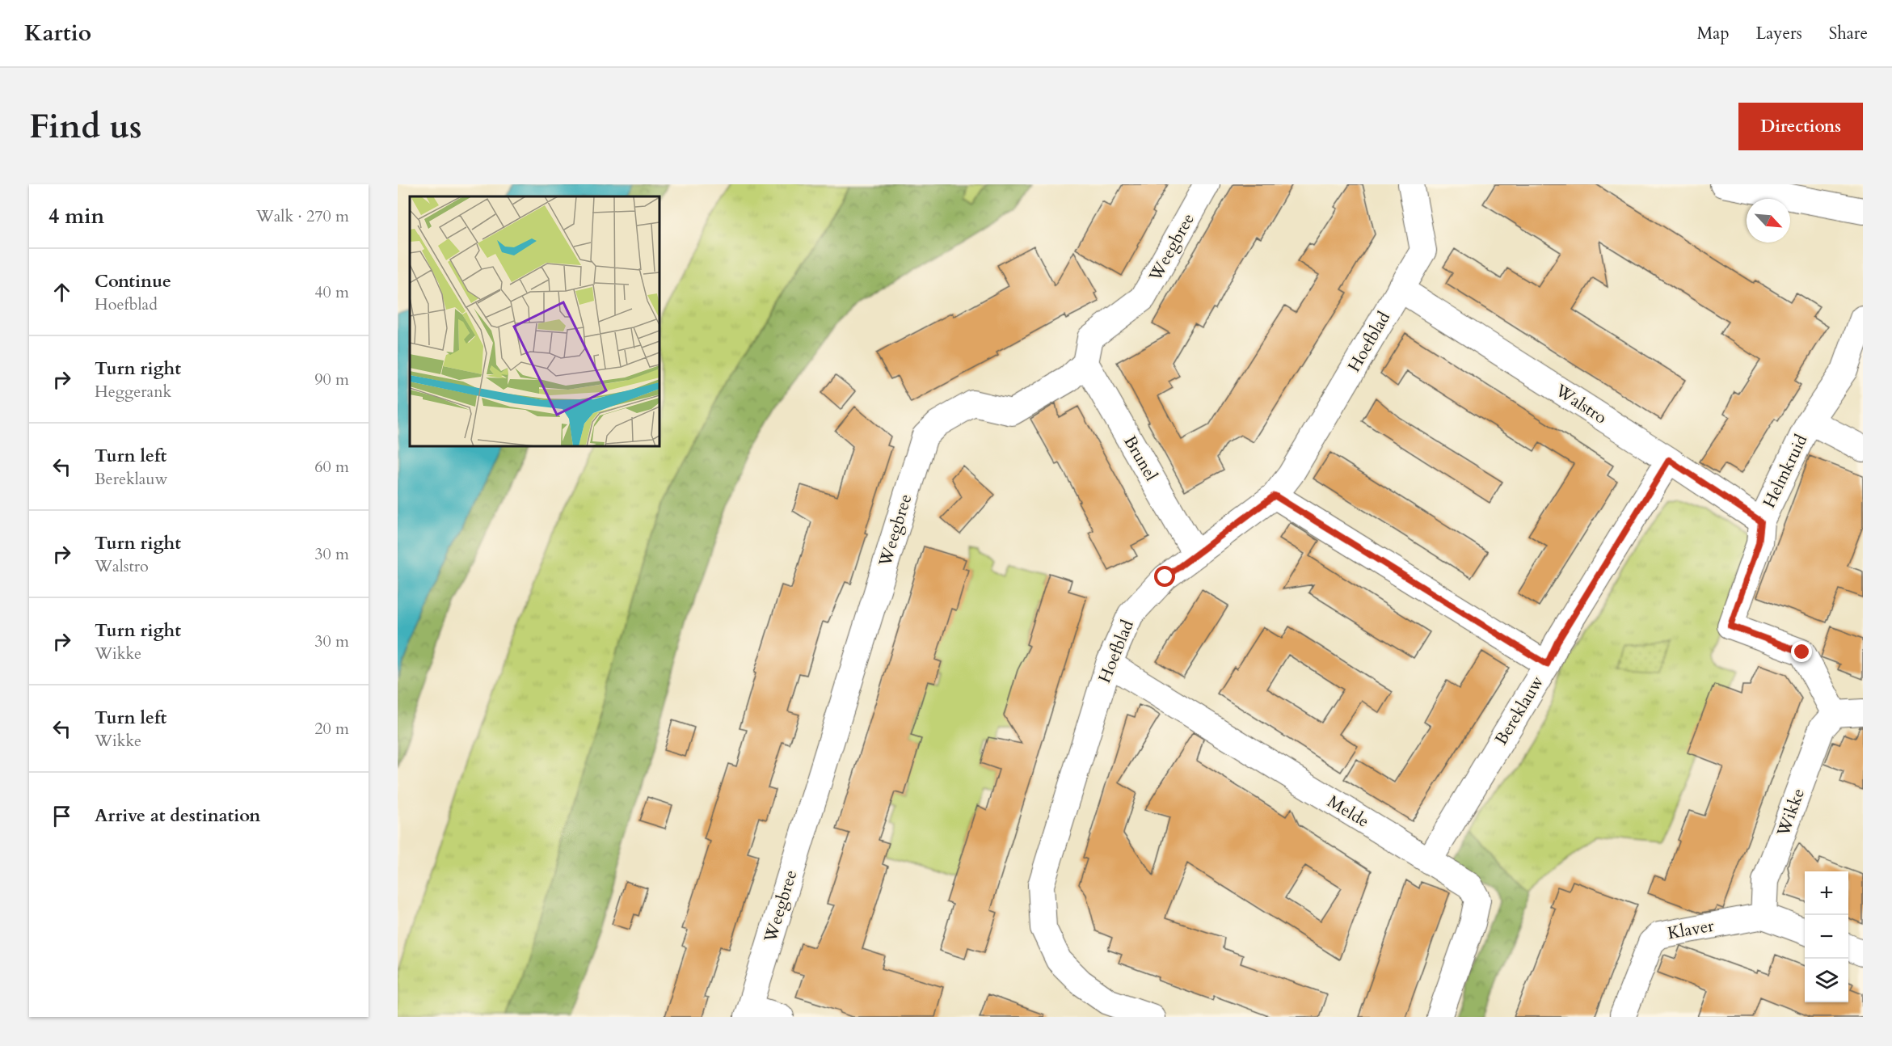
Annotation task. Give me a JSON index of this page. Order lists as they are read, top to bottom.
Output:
{
  "streets": {
    "street": [
      "Weegbree",
      "Hoefblad",
      "Walstro",
      "Brunel",
      "Helmkruid",
      "Bereklauw",
      "Melde",
      "Wikke",
      "Klaver"
    ]
  },
  "crossings": [
    ["Weegbree", "Brunel"],
    ["Hoefblad", "Walstro"],
    ["Hoefblad", "Brunel"],
    ["Hoefblad", "Melde"],
    ["Walstro", "Helmkruid"],
    ["Walstro", "Bereklauw"],
    ["Bereklauw", "Melde"],
    ["Wikke", "Klaver"]
  ],
  "north": "bottom right",
  "page": {
    "header": "Kartio",
    "nav": ["Map", "Layers", "Share"],
    "buttons": "Directions",
    "title": "Find us",
    "heading": ["4 min", "Walk · 270 m"],
    "list": [
      ["Continue", "Hoefblad", "40 m"],
      ["Turn right", "Heggerank", "90 m"],
      ["Turn left", "Bereklauw", "60 m"],
      ["Turn right", "Walstro", "30 m"],
      ["Turn right", "Wikke", "30 m"],
      ["Turn left", "Wikke", "20 m"],
      "Arrive at destination"
    ],
    "map_buttons": ["+", "−"]
  }
}
